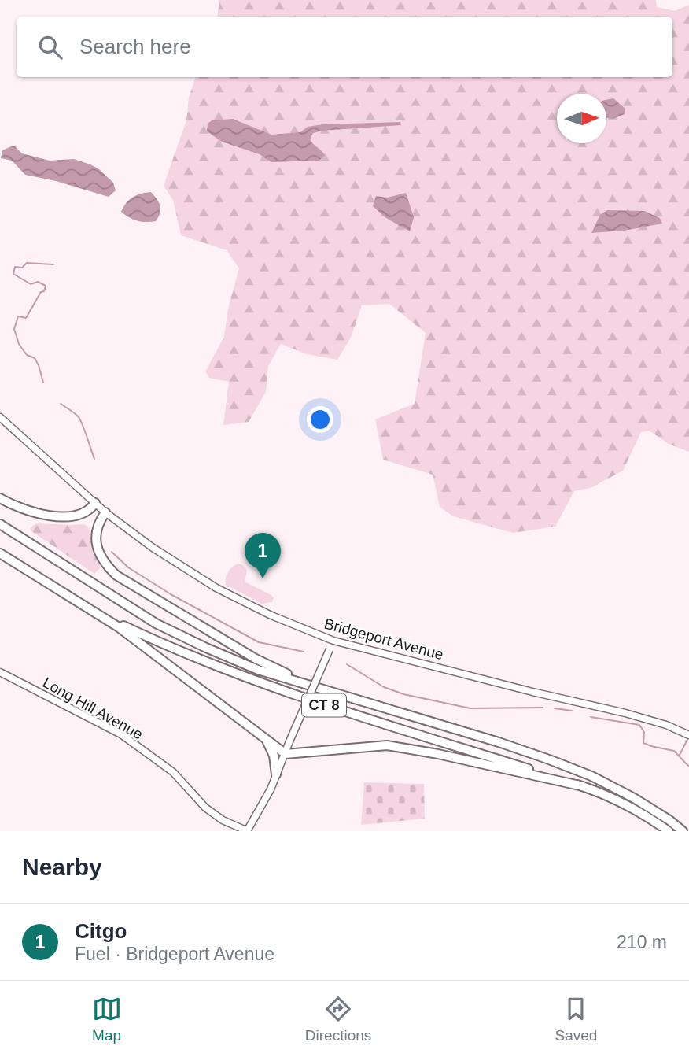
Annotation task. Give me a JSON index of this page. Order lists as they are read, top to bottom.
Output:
{
  "streets": {
    "highway": ["CT 8"],
    "main road": ["Bridgeport Avenue", "Long Hill Avenue"]
  },
  "north": "right",
  "page": {
    "search": "Search here",
    "pins": "1",
    "heading": "Nearby",
    "list": [
      {
        "mark": "1",
        "name": "Citgo",
        "note": "Fuel · Bridgeport Avenue",
        "value": "210 m"
      }
    ],
    "nav": ["Map", "Directions", "Saved"]
  }
}
